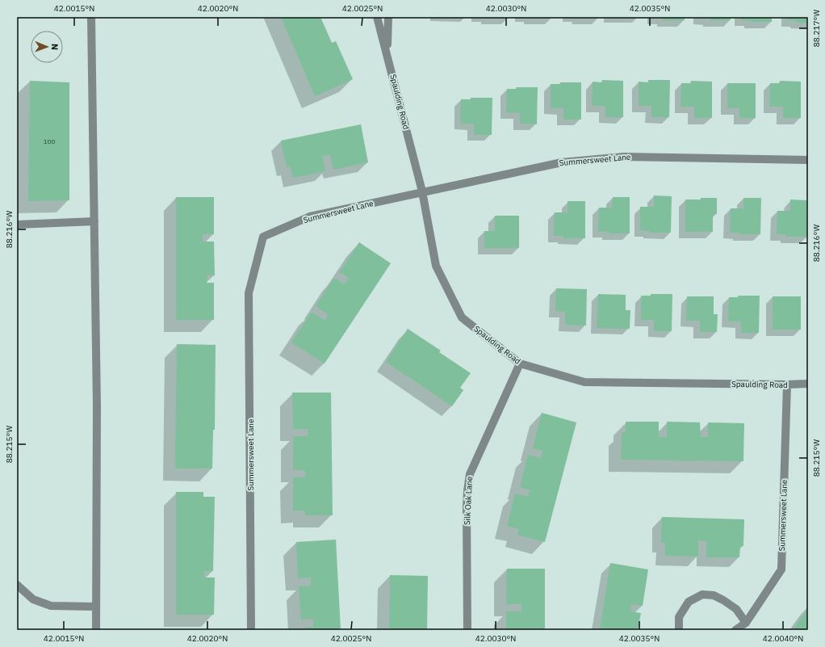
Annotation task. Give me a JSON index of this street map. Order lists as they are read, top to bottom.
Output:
{
  "streets": {
    "street": ["Spaulding Road", "Summersweet Lane", "Silk Oak Lane"]
  },
  "crossings": [
    ["Spaulding Road", "Summersweet Lane"],
    ["Spaulding Road", "Silk Oak Lane"]
  ],
  "house_numbers": ["100"],
  "north": "right",
  "coordinates": [
    "42.0015°N",
    "42.0020°N",
    "42.0025°N",
    "42.0030°N",
    "42.0035°N",
    "88.217°W",
    "88.216°W",
    "88.215°W",
    "42.0040°N"
  ]
}
